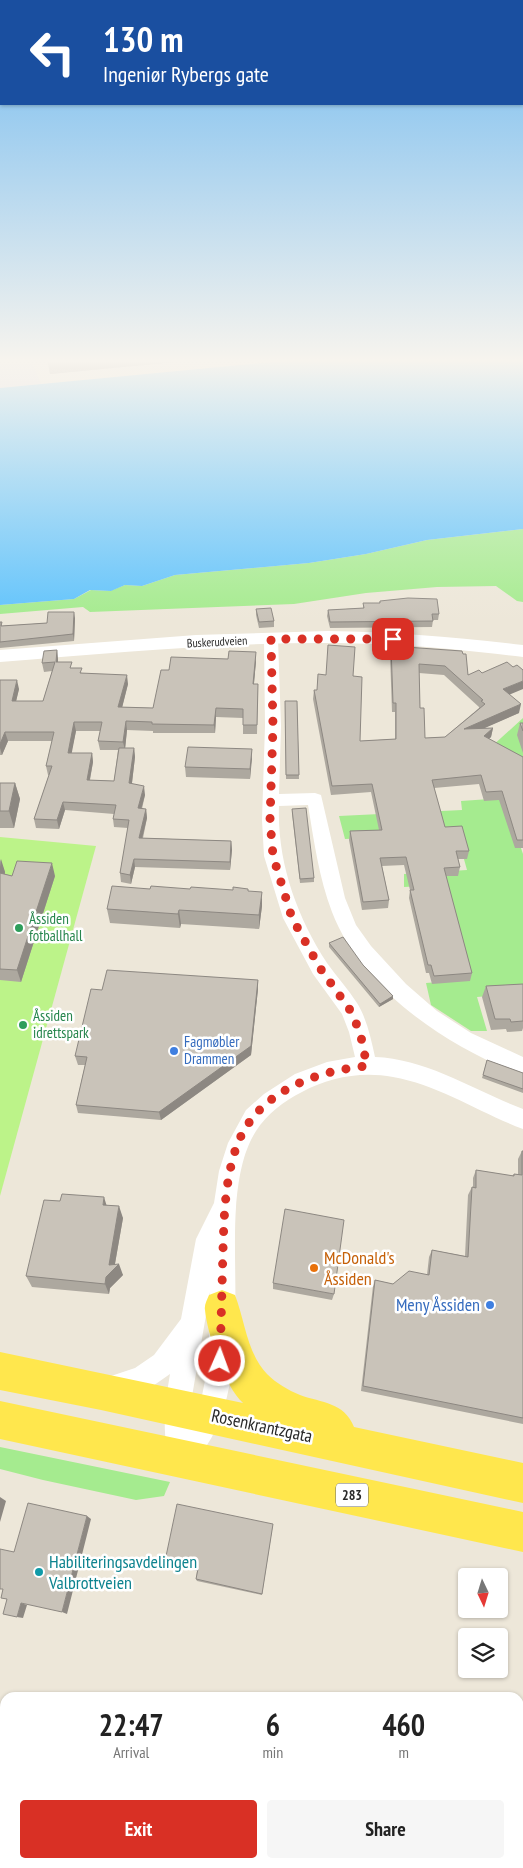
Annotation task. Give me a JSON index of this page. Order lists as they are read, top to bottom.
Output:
{
  "streets": {
    "main road": ["Buskerudveien", "Rosenkrantzgata", "283"]
  },
  "places": [
    "Åssiden fotballhall",
    "Åssiden idrettspark",
    "Fagmøbler Drammen",
    "McDonald's Åssiden",
    "Meny Åssiden",
    "Habiliteringsavdelingen Valbrottveien"
  ],
  "north": "bottom",
  "page": {
    "turn": ["130 m", "Ingeniør Rybergs gate"],
    "eta": [
      "22:47",
      "Arrival",
      "6",
      "min",
      "460",
      "m"
    ],
    "buttons": ["Exit", "Share"]
  }
}
